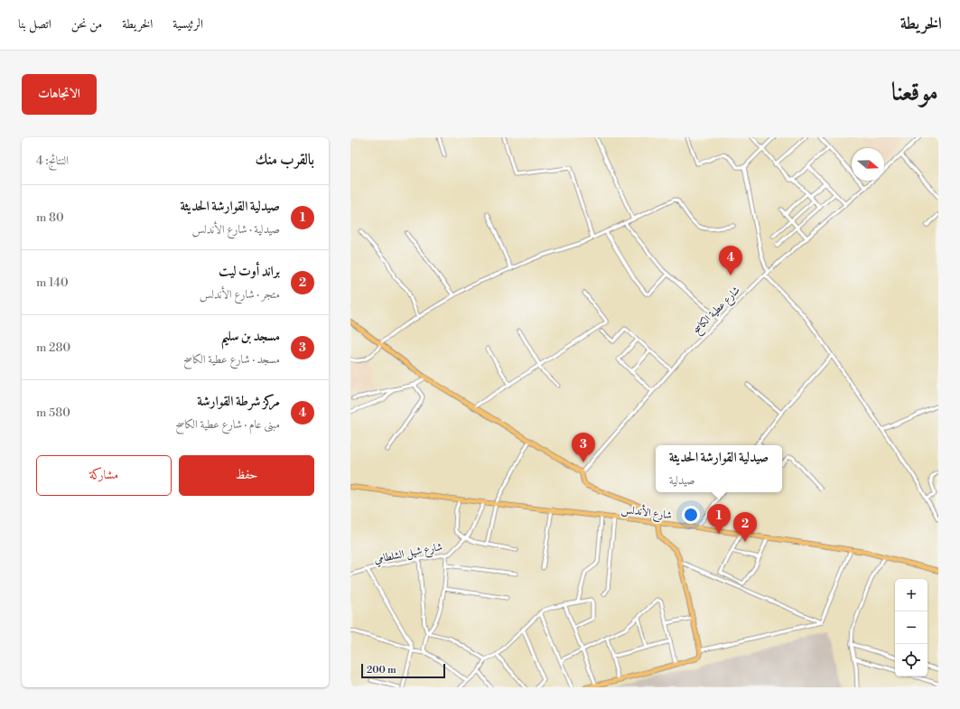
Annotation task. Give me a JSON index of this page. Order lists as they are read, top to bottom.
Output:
{
  "streets": {
    "main road": ["شارع الأندلس"],
    "street": ["شارع عطية الكاسح", "شارع شيل الشلطامي"]
  },
  "crossings": [
    ["شارع الأندلس", "شارع شيل الشلطامي"]
  ],
  "scale_bar": "200 m",
  "north": "right",
  "page": {
    "header": "الخريطة",
    "nav": [
      "الرئيسية",
      "الخريطة",
      "من نحن",
      "اتصل بنا"
    ],
    "title": "موقعنا",
    "buttons": [
      "الاتجاهات",
      ["حفظ", "مشاركة"]
    ],
    "heading": ["بالقرب منك", "النتائج: 4"],
    "list": [
      {
        "mark": "1",
        "name": "صيدلية القوارشة الحديثة",
        "note": "صيدلية · شارع الأندلس",
        "value": "80 m"
      },
      {
        "mark": "2",
        "name": "براند أوت ليت",
        "note": "متجر · شارع الأندلس",
        "value": "140 m"
      },
      {
        "mark": "3",
        "name": "مسجد بن سليم",
        "note": "مسجد · شارع عطية الكاسح",
        "value": "280 m"
      },
      {
        "mark": "4",
        "name": "مركز شرطة القوارشة",
        "note": "مبنى عام · شارع عطية الكاسح",
        "value": "580 m"
      }
    ],
    "pins": [
      "4",
      "3",
      "1",
      "2"
    ],
    "popup": ["صيدلية القوارشة الحديثة", "صيدلية"],
    "map_buttons": ["+", "−"],
    "scale": "200 m"
  }
}
